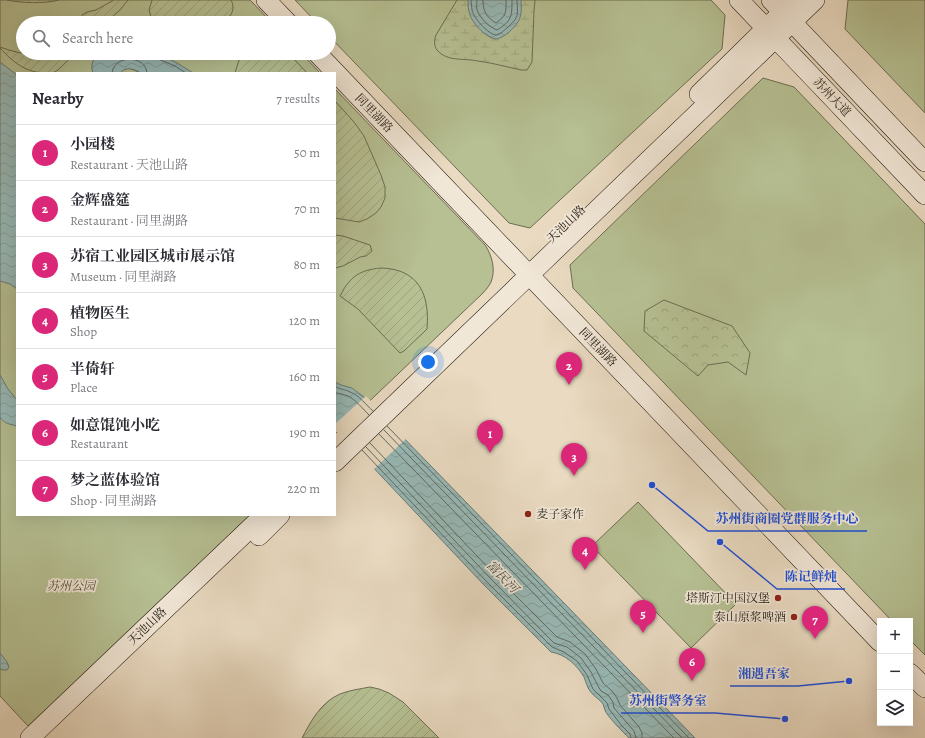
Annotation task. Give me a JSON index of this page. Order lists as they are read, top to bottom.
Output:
{
  "streets": {
    "street": ["苏州大道", "同里湖路", "天池山路"]
  },
  "crossings": [
    ["苏州大道", "天池山路"],
    ["同里湖路", "天池山路"]
  ],
  "water": ["富民河"],
  "parks": ["苏州公园"],
  "places": [
    "苏州街商圈党群服务中心",
    "麦子家作",
    "陈记鲜炖",
    "塔斯汀中国汉堡",
    "泰山原浆啤酒",
    "湘遇吾家",
    "苏州街警务室"
  ],
  "page": {
    "search": "Search here",
    "heading": ["Nearby", "7 results"],
    "list": [
      {
        "mark": "1",
        "name": "小园楼",
        "note": "Restaurant · 天池山路",
        "value": "50 m"
      },
      {
        "mark": "2",
        "name": "金辉盛筵",
        "note": "Restaurant · 同里湖路",
        "value": "70 m"
      },
      {
        "mark": "3",
        "name": "苏宿工业园区城市展示馆",
        "note": "Museum · 同里湖路",
        "value": "80 m"
      },
      {
        "mark": "4",
        "name": "植物医生",
        "note": "Shop",
        "value": "120 m"
      },
      {
        "mark": "5",
        "name": "半倚轩",
        "note": "Place",
        "value": "160 m"
      },
      {
        "mark": "6",
        "name": "如意馄饨小吃",
        "note": "Restaurant",
        "value": "190 m"
      },
      {
        "mark": "7",
        "name": "梦之蓝体验馆",
        "note": "Shop · 同里湖路",
        "value": "220 m"
      }
    ],
    "pins": [
      "2",
      "1",
      "3",
      "4",
      "5",
      "7",
      "6"
    ],
    "map_buttons": ["+", "−"]
  }
}
